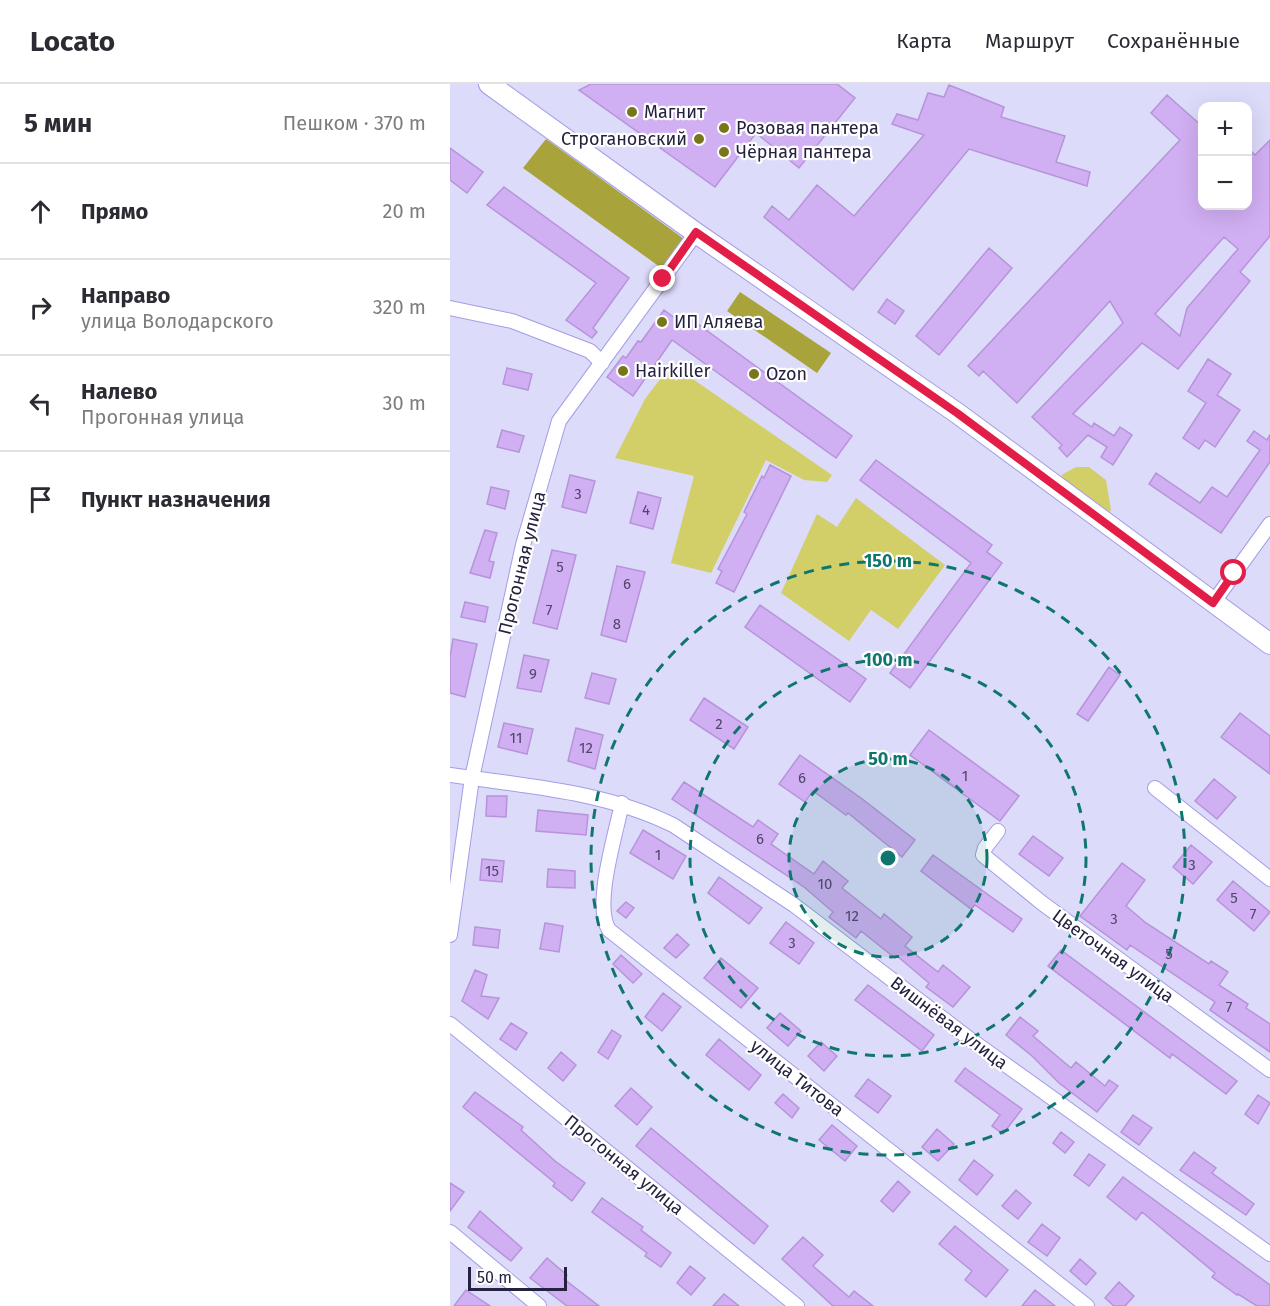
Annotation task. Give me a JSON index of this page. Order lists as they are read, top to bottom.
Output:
{
  "streets": {
    "street": [
      "Прогонная улица",
      "Цветочная улица",
      "Вишнёвая улица",
      "улица Титова"
    ]
  },
  "crossings": [
    ["Прогонная улица", "Вишнёвая улица"],
    ["Вишнёвая улица", "улица Титова"]
  ],
  "places": [
    "Магнит",
    "Розовая пантера",
    "Строгановский",
    "Чёрная пантера",
    "ИП Аляева",
    "Hairkiller",
    "Ozon"
  ],
  "house_numbers": [
    "3",
    "4",
    "5",
    "6",
    "7",
    "8",
    "9",
    "2",
    "11",
    "12",
    "1",
    "6",
    "6",
    "1",
    "3",
    "15",
    "10",
    "5",
    "7",
    "12",
    "3",
    "3",
    "5",
    "7"
  ],
  "scale_bar": "50 m",
  "page": {
    "header": "Locato",
    "nav": ["Карта", "Маршрут", "Сохранённые"],
    "heading": ["5 мин", "Пешком · 370 m"],
    "map_buttons": ["+", "−"],
    "list": [
      ["Прямо", "20 m"],
      ["Направо", "улица Володарского", "320 m"],
      ["Налево", "Прогонная улица", "30 m"],
      "Пункт назначения"
    ],
    "scale": "50 m"
  },
  "rings": ["150 m", "100 m", "50 m"]
}
